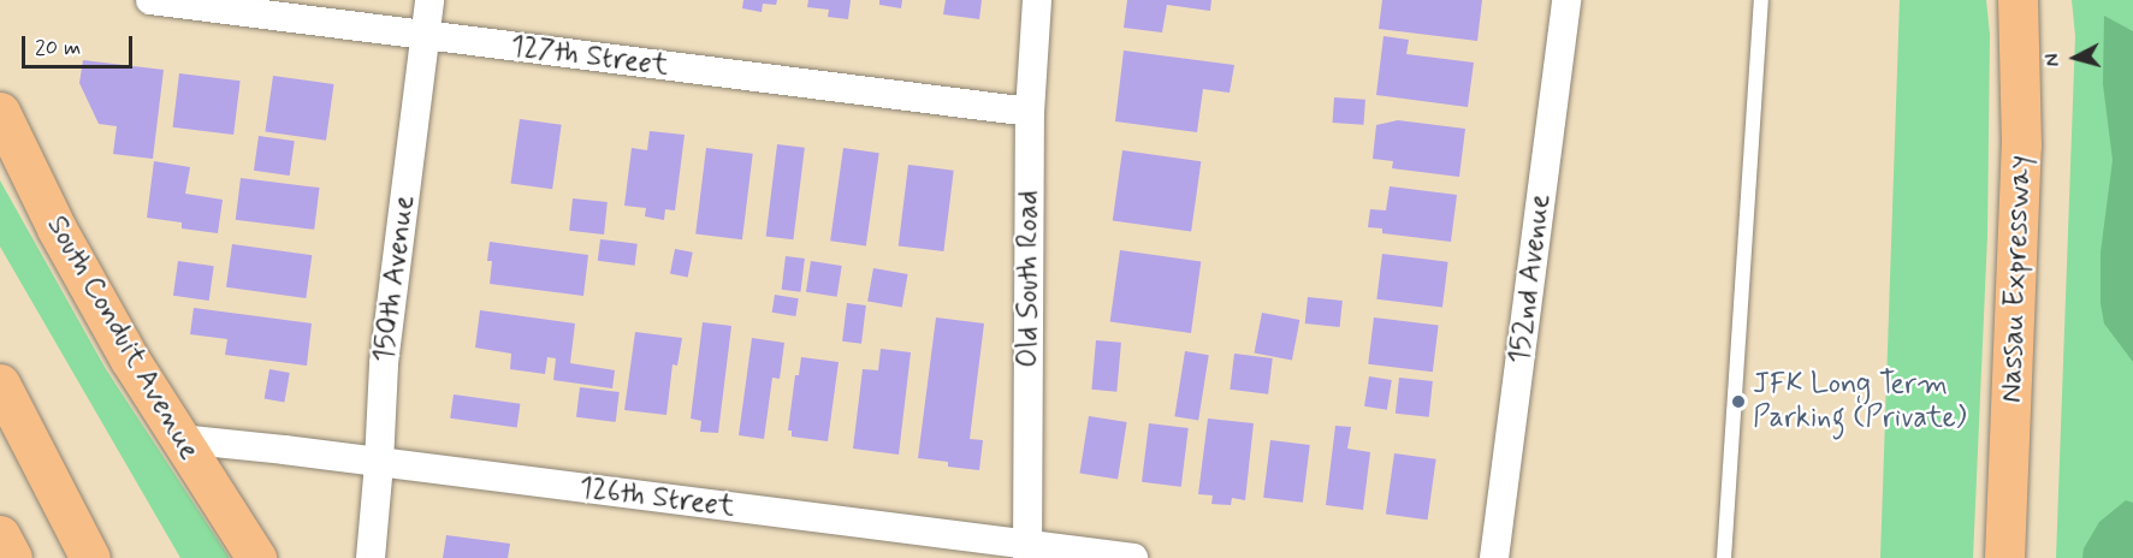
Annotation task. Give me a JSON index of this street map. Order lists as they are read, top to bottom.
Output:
{
  "streets": {
    "main road": ["Nassau Expressway", "South Conduit Avenue"],
    "street": [
      "127th Street",
      "150th Avenue",
      "Old South Road",
      "152nd Avenue",
      "126th Street"
    ]
  },
  "crossings": [
    ["127th Street", "150th Avenue"],
    ["127th Street", "Old South Road"],
    ["150th Avenue", "126th Street"],
    ["Old South Road", "126th Street"],
    ["South Conduit Avenue", "126th Street"]
  ],
  "places": ["JFK Long Term Parking (Private)"],
  "scale_bar": "20 m",
  "north": "left"
}
